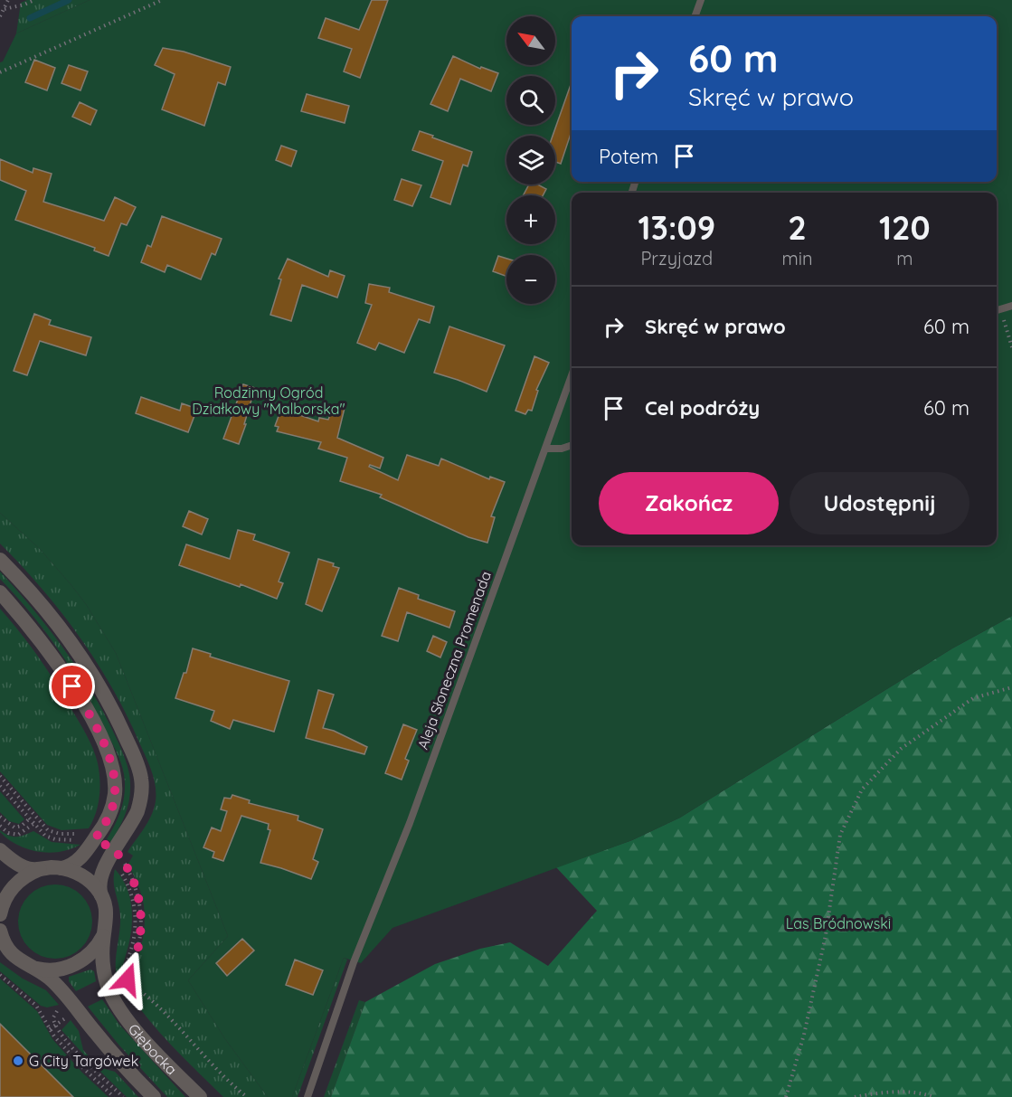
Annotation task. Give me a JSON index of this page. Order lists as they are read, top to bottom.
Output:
{
  "streets": {
    "street": ["Głębocka"],
    "lane": ["Aleja Słoneczna Promenada"]
  },
  "parks": ["Rodzinny Ogród Działkowy \"Malborska\"", "Las Bródnowski"],
  "places": ["G City Targówek"],
  "north": "top left",
  "page": {
    "map_buttons": ["+", "−"],
    "turn": ["60 m", "Skręć w prawo"],
    "then": "Potem",
    "eta": [
      "13:09",
      "Przyjazd",
      "2",
      "min",
      "120",
      "m"
    ],
    "list": [
      {
        "name": "Skręć w prawo",
        "value": "60 m"
      },
      {
        "name": "Cel podróży",
        "value": "60 m"
      }
    ],
    "buttons": ["Zakończ", "Udostępnij"]
  }
}
